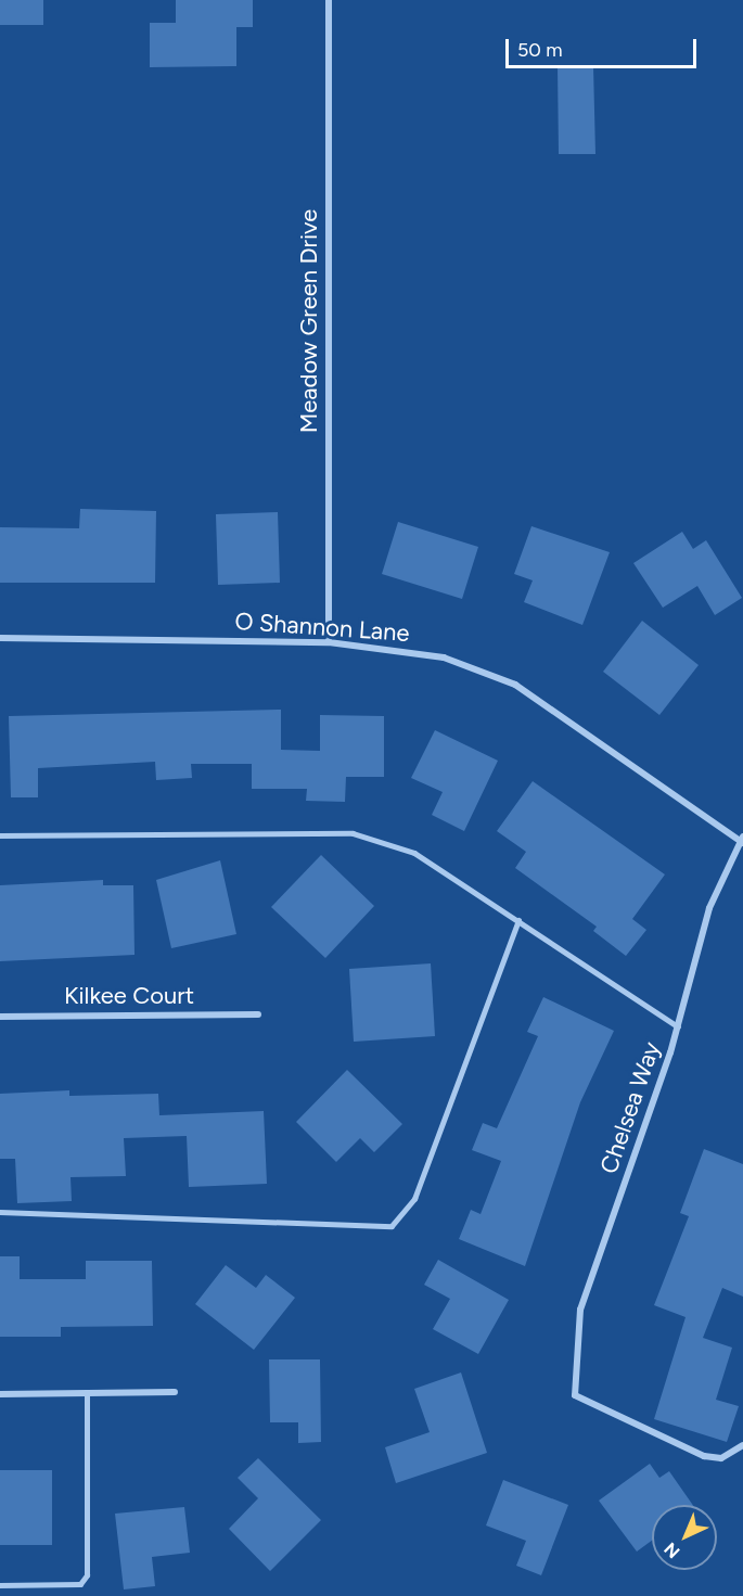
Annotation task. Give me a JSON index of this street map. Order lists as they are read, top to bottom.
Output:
{
  "streets": {
    "street": [
      "Meadow Green Drive",
      "O Shannon Lane",
      "Kilkee Court",
      "Chelsea Way"
    ]
  },
  "crossings": [
    ["Meadow Green Drive", "O Shannon Lane"],
    ["O Shannon Lane", "Chelsea Way"]
  ],
  "scale_bar": "50 m",
  "north": "bottom left"
}
